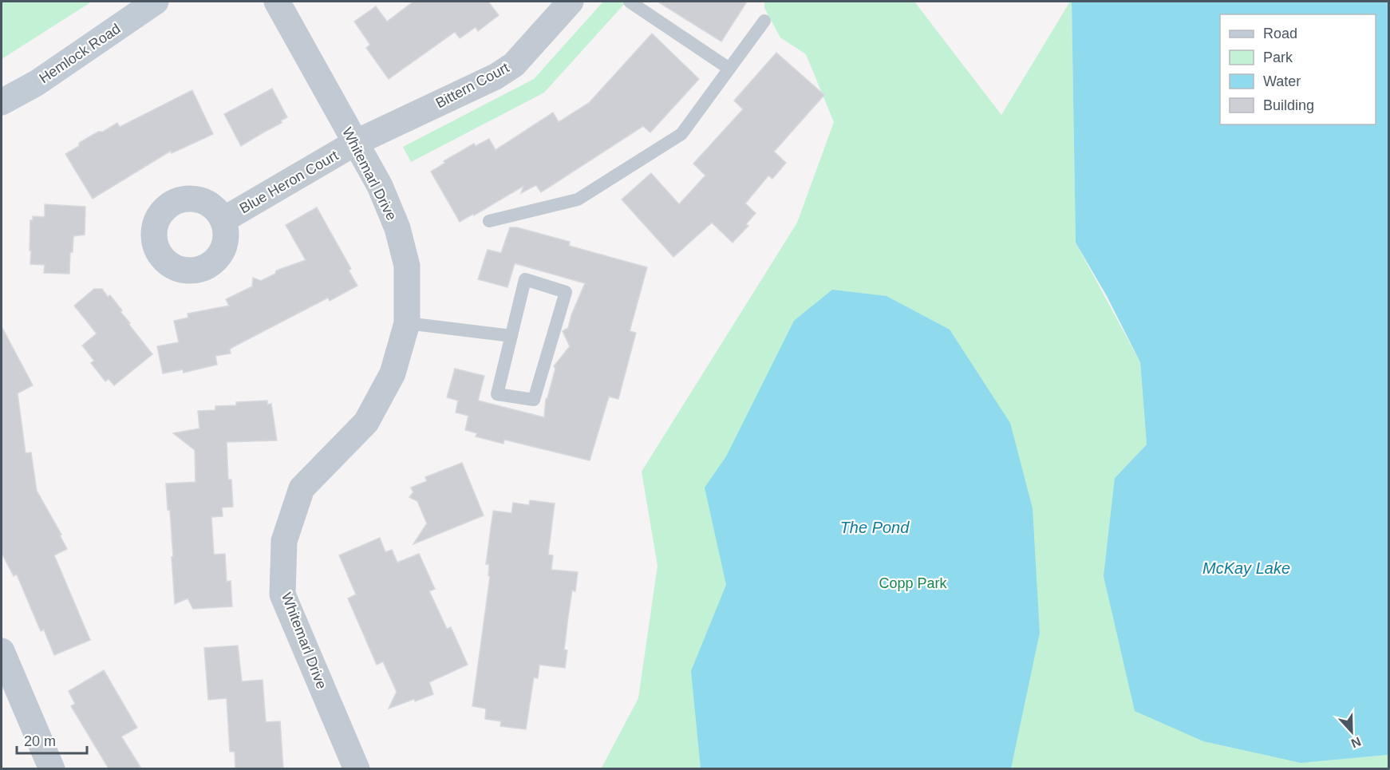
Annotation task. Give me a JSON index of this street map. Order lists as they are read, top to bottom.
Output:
{
  "streets": {
    "main road": ["Hemlock Road"],
    "street": ["Bittern Court", "Whitemarl Drive", "Blue Heron Court"]
  },
  "crossings": [
    ["Bittern Court", "Whitemarl Drive"],
    ["Bittern Court", "Blue Heron Court"],
    ["Whitemarl Drive", "Blue Heron Court"]
  ],
  "water": ["The Pond", "McKay Lake"],
  "parks": ["Copp Park"],
  "legend": [
    "Road",
    "Park",
    "Water",
    "Building"
  ],
  "scale_bar": "20 m",
  "north": "bottom"
}
